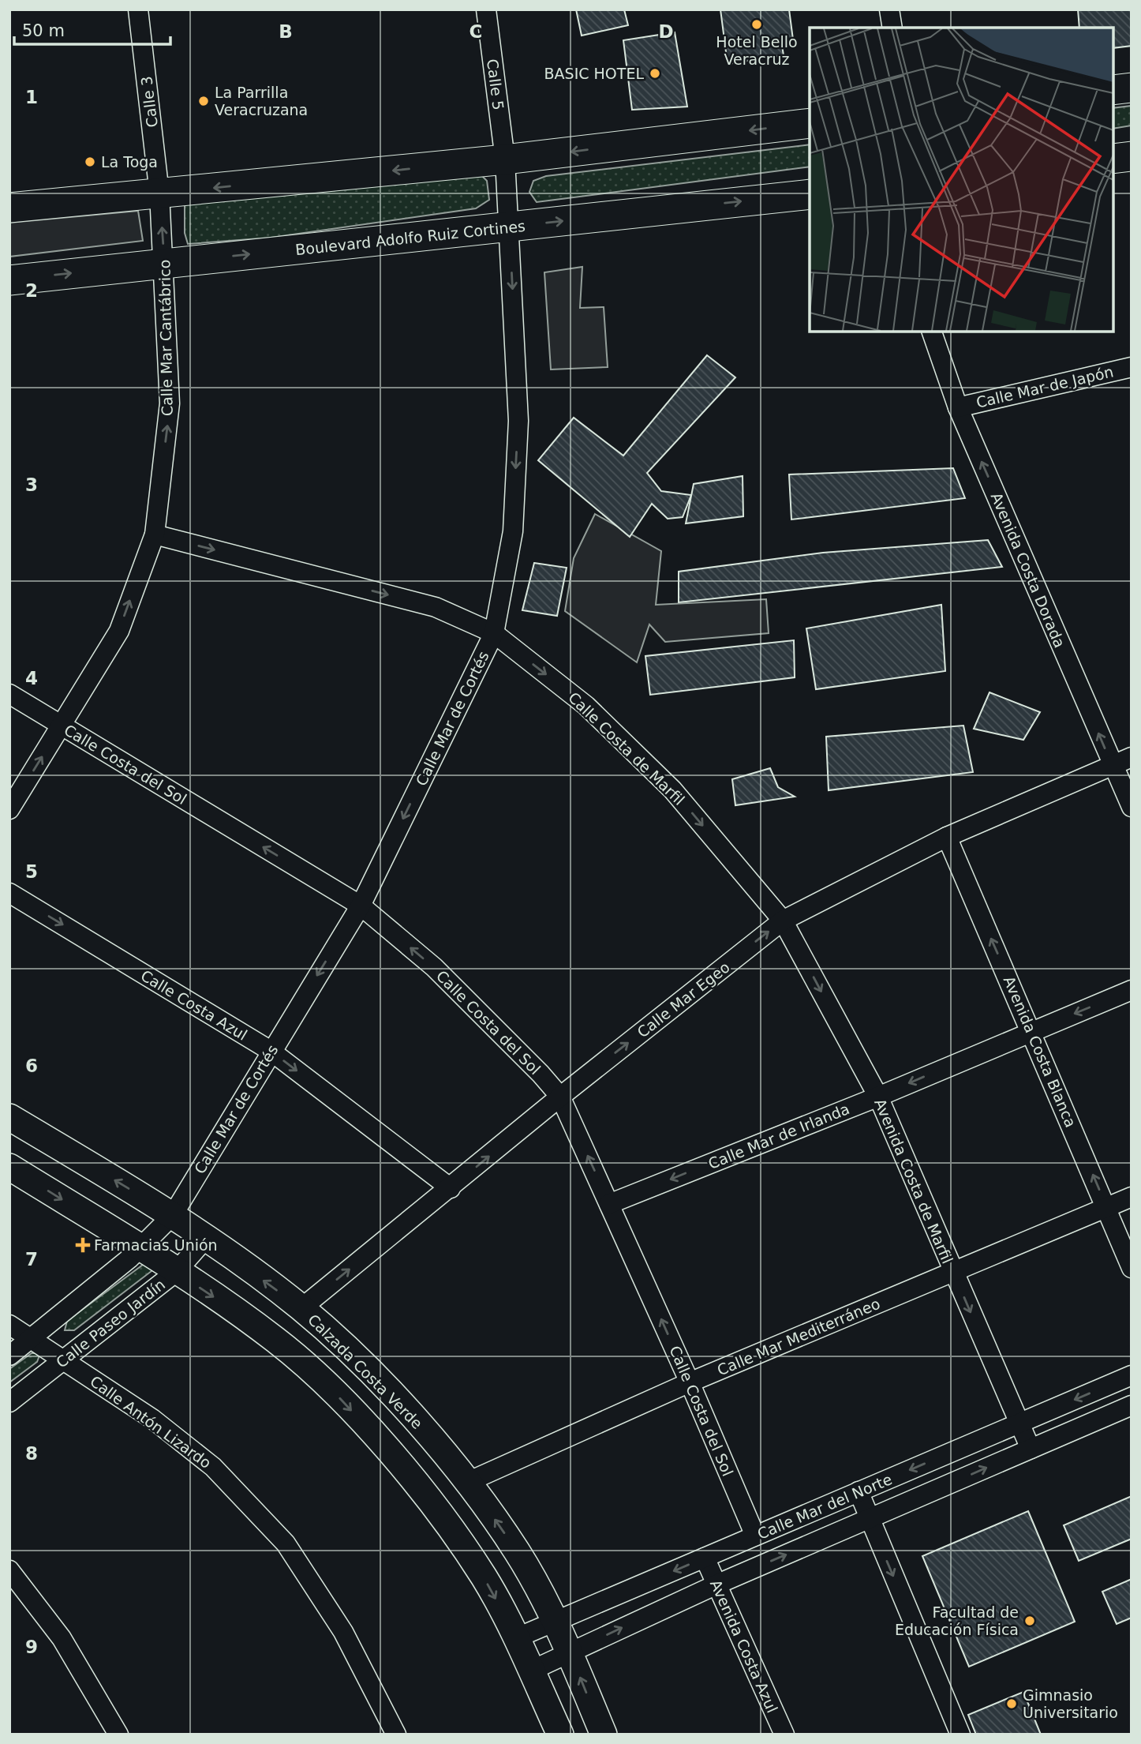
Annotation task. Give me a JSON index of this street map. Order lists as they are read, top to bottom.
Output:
{
  "streets": {
    "main road": ["Boulevard Adolfo Ruiz Cortines", "Calzada Costa Verde"],
    "street": [
      "Calle 5",
      "Calle 3",
      "Calle Mar Cantábrico",
      "Calle Mar de Japón",
      "Avenida Costa Dorada",
      "Calle Mar de Cortés",
      "Calle Costa de Marfil",
      "Calle Costa del Sol",
      "Calle Mar Egeo",
      "Calle Costa Azul",
      "Avenida Costa Blanca",
      "Calle Mar de Irlanda",
      "Avenida Costa de Marfil",
      "Calle Paseo Jardín",
      "Calle Mar Mediterráneo",
      "Calle Antón Lizardo",
      "Calle Mar del Norte",
      "Avenida Costa Azul"
    ]
  },
  "crossings": [
    ["Calle 5", "Calle Mar de Cortés"],
    ["Calle 3", "Calle Mar Cantábrico"],
    ["Boulevard Adolfo Ruiz Cortines", "Calle Mar Cantábrico"],
    ["Boulevard Adolfo Ruiz Cortines", "Calle Mar de Cortés"],
    ["Calle Mar Cantábrico", "Calle Costa de Marfil"],
    ["Calle Mar Cantábrico", "Calle Costa del Sol"],
    ["Calle Mar de Japón", "Avenida Costa Dorada"],
    ["Avenida Costa Dorada", "Calle Mar Egeo"],
    ["Calle Mar de Cortés", "Calle Costa de Marfil"],
    ["Calle Mar de Cortés", "Calle Costa del Sol"],
    ["Calle Mar de Cortés", "Calle Costa Azul"],
    ["Calle Mar de Cortés", "Calzada Costa Verde"],
    ["Calle Costa de Marfil", "Calle Mar Egeo"],
    ["Calle Costa de Marfil", "Avenida Costa de Marfil"],
    ["Calle Costa del Sol", "Calle Mar Egeo"],
    ["Calle Costa del Sol", "Calle Mar de Irlanda"],
    ["Calle Costa del Sol", "Calle Mar Mediterráneo"],
    ["Calle Costa del Sol", "Calle Mar del Norte"],
    ["Calle Mar Egeo", "Calle Costa Azul"],
    ["Calle Mar Egeo", "Avenida Costa Blanca"],
    ["Calle Mar Egeo", "Avenida Costa de Marfil"],
    ["Calle Mar Egeo", "Calzada Costa Verde"],
    ["Avenida Costa Blanca", "Calle Mar de Irlanda"],
    ["Avenida Costa Blanca", "Calle Mar Mediterráneo"],
    ["Calle Mar de Irlanda", "Avenida Costa de Marfil"],
    ["Avenida Costa de Marfil", "Calle Mar Mediterráneo"],
    ["Avenida Costa de Marfil", "Calle Mar del Norte"],
    ["Calle Paseo Jardín", "Calzada Costa Verde"],
    ["Calle Paseo Jardín", "Calle Antón Lizardo"],
    ["Calle Mar Mediterráneo", "Calzada Costa Verde"],
    ["Calzada Costa Verde", "Calle Mar del Norte"],
    ["Calle Mar del Norte", "Avenida Costa Azul"]
  ],
  "one_way": [
    "Calle Mar Cantábrico",
    "Avenida Costa Dorada",
    "Calle Mar de Cortés",
    "Calle Costa de Marfil",
    "Calle Costa del Sol",
    "Calle Mar Egeo",
    "Calle Costa Azul",
    "Avenida Costa Blanca",
    "Calle Mar de Irlanda",
    "Avenida Costa de Marfil"
  ],
  "places": {
    "other": [
      "Hotel Bello Veracruz",
      "BASIC HOTEL",
      "La Parrilla Veracruzana",
      "La Toga",
      "Facultad de Educación Física",
      "Gimnasio Universitario"
    ],
    "health": ["Farmacias Unión"]
  },
  "scale_bar": "50 m",
  "grid": {
    "columns": ["B", "C", "D"],
    "rows": [
      "1",
      "2",
      "3",
      "4",
      "5",
      "6",
      "7",
      "8",
      "9"
    ]
  }
}
